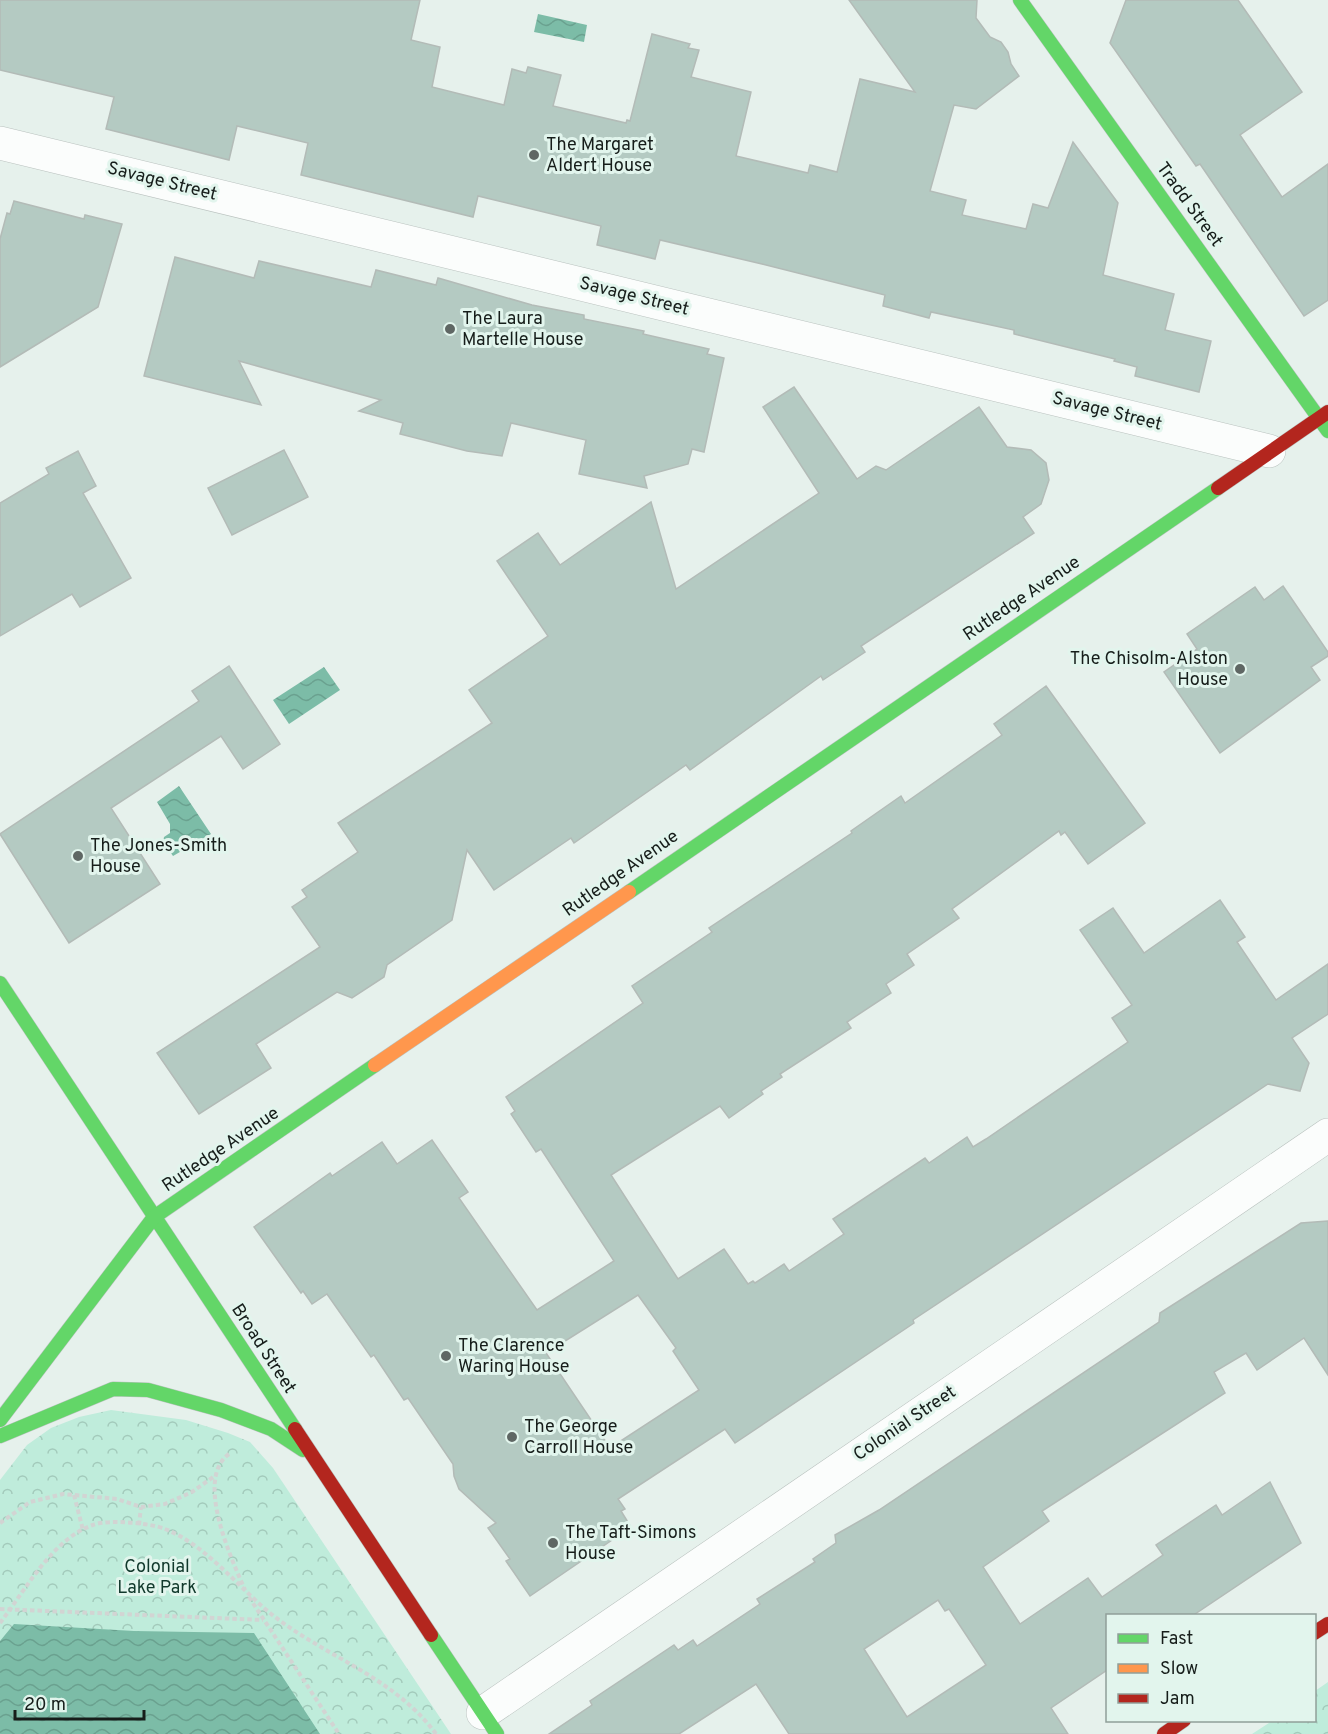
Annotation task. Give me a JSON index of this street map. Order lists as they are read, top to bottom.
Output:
{
  "streets": {
    "street": [
      "Savage Street",
      "Tradd Street",
      "Rutledge Avenue",
      "Broad Street",
      "Colonial Street"
    ]
  },
  "crossings": [
    ["Savage Street", "Rutledge Avenue"],
    ["Tradd Street", "Rutledge Avenue"],
    ["Rutledge Avenue", "Broad Street"],
    ["Broad Street", "Colonial Street"]
  ],
  "parks": ["Colonial Lake Park"],
  "places": [
    "The Margaret Aldert House",
    "The Laura Martelle House",
    "The Chisolm-Alston House",
    "The Jones-Smith House",
    "The Clarence Waring House",
    "The George Carroll House",
    "The Taft-Simons House"
  ],
  "legend": ["Fast", "Slow", "Jam"],
  "scale_bar": "20 m"
}
